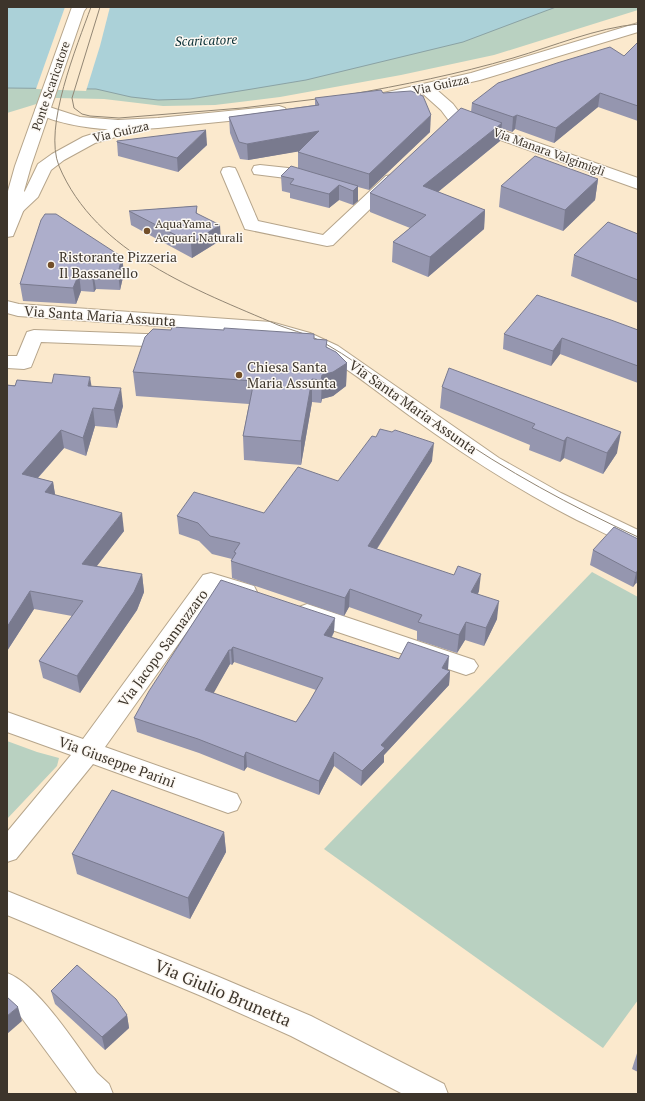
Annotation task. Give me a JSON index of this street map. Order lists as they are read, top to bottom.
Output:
{
  "streets": {
    "street": [
      "Via Guizza",
      "Ponte Scaricatore",
      "Via Manara Valgimigli",
      "Via Santa Maria Assunta",
      "Via Jacopo Sannazzaro",
      "Via Giuseppe Parini",
      "Via Giulio Brunetta"
    ]
  },
  "crossings": [
    ["Via Guizza", "Ponte Scaricatore"],
    ["Via Guizza", "Via Manara Valgimigli"],
    ["Via Jacopo Sannazzaro", "Via Giuseppe Parini"]
  ],
  "water": ["Scaricatore"],
  "places": ["AquaYama - Acquari Naturali", "Ristorante Pizzeria Il Bassanello", "Chiesa Santa Maria Assunta"]
}
